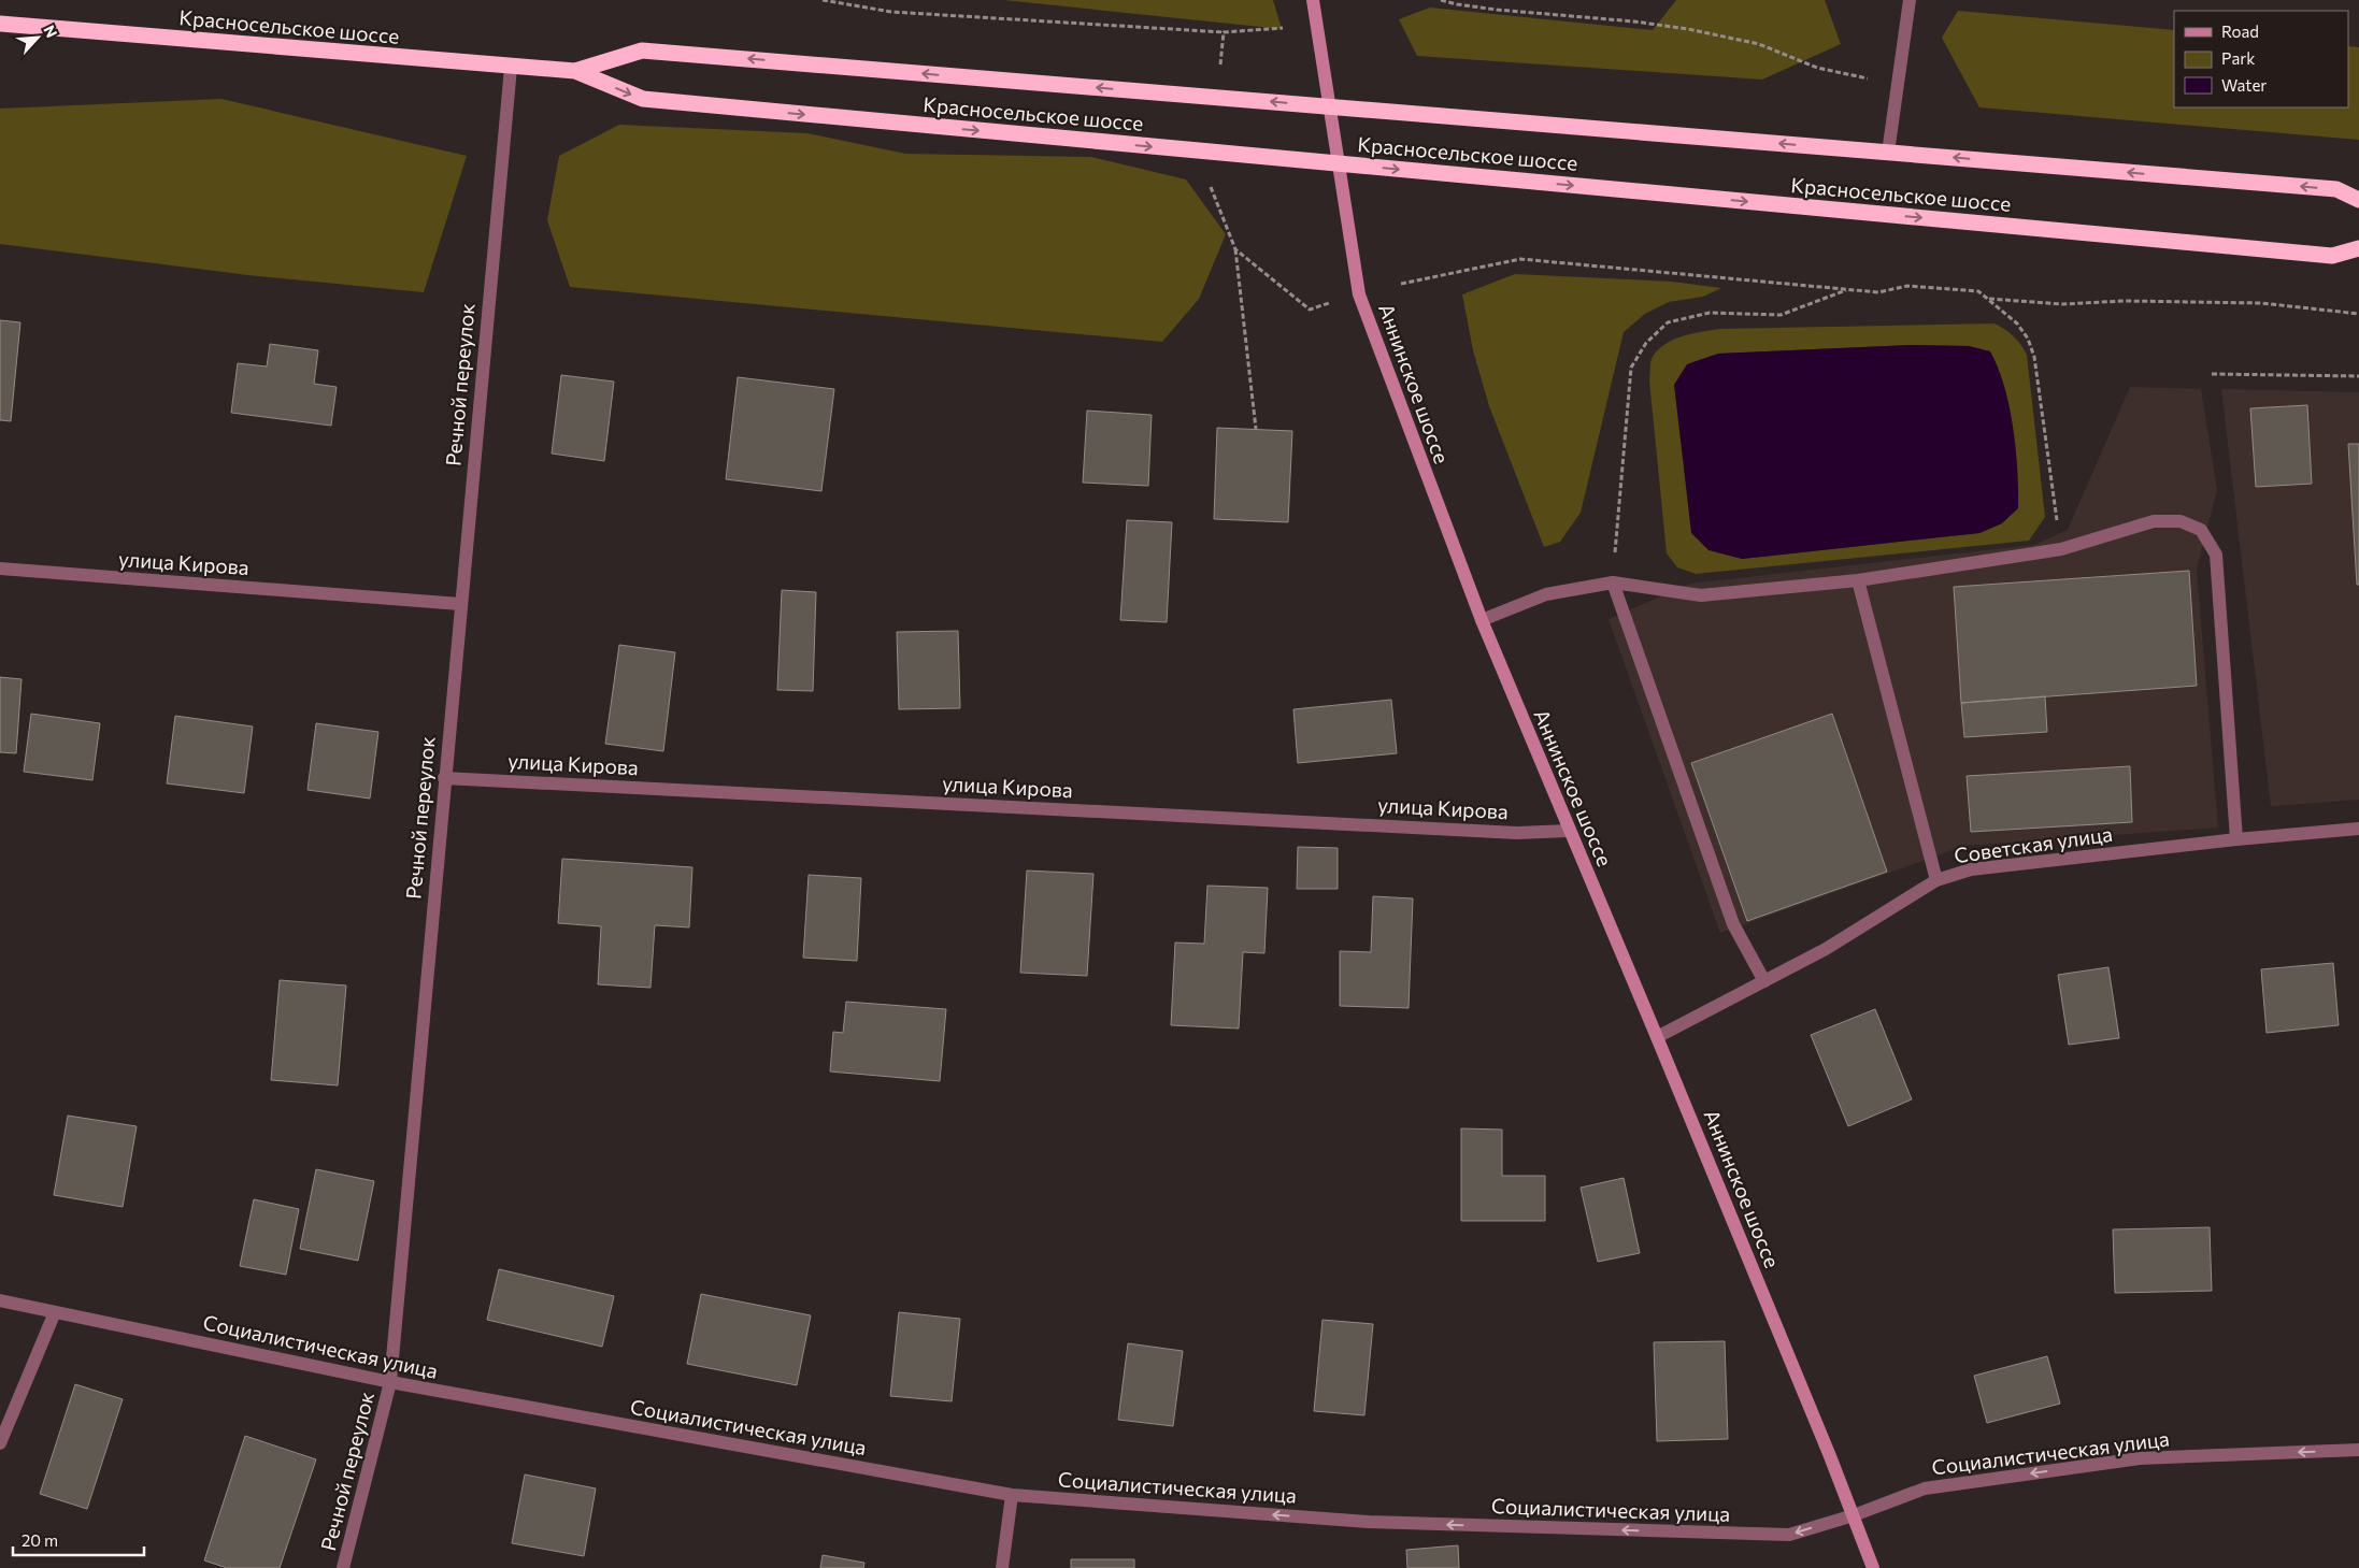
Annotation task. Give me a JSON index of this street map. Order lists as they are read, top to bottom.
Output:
{
  "streets": {
    "highway": ["Красносельское шоссе"],
    "street": [
      "Аннинское шоссе",
      "Речной переулок",
      "улица Кирова",
      "Советская улица",
      "Социалистическая улица"
    ]
  },
  "crossings": [
    ["Красносельское шоссе", "Аннинское шоссе"],
    ["Красносельское шоссе", "Речной переулок"],
    ["Аннинское шоссе", "улица Кирова"],
    ["Аннинское шоссе", "Советская улица"],
    ["Аннинское шоссе", "Социалистическая улица"],
    ["Речной переулок", "улица Кирова"],
    ["Речной переулок", "Социалистическая улица"]
  ],
  "one_way": ["Социалистическая улица"],
  "legend": ["Road", "Park", "Water"],
  "scale_bar": "20 m",
  "north": "top right"
}
